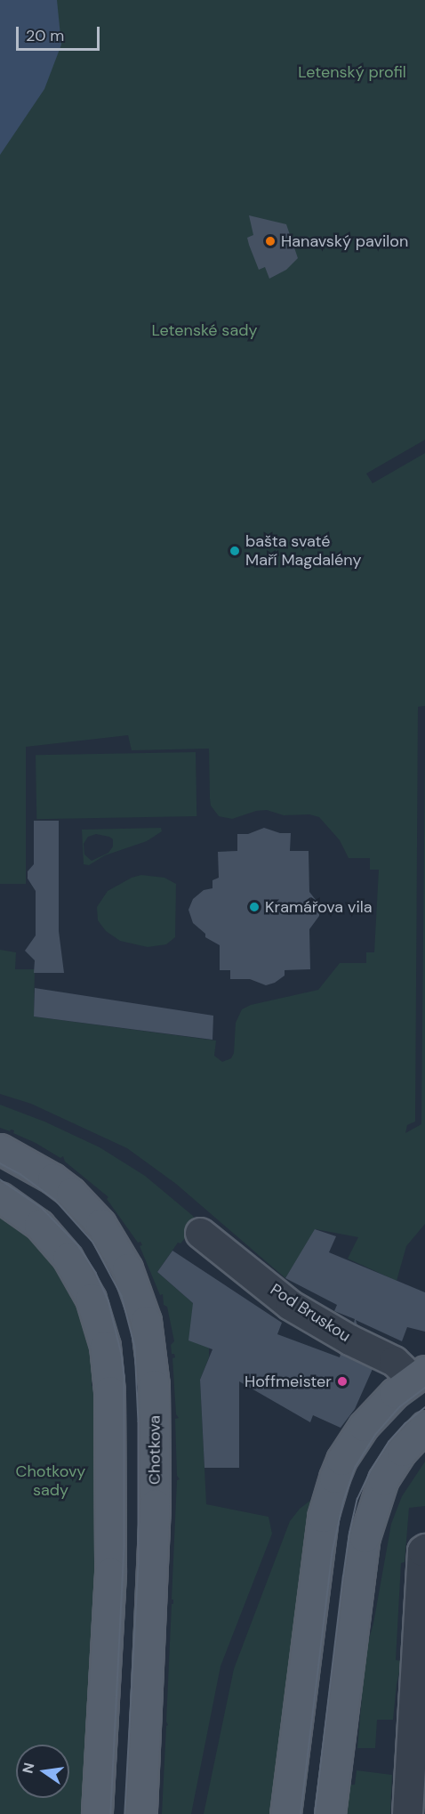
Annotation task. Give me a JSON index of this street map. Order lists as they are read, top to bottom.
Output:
{
  "streets": {
    "main road": ["Chotkova"],
    "street": ["Pod Bruskou"]
  },
  "parks": ["Letenský profil", "Letenské sady", "Chotkovy sady"],
  "places": [
    "Hanavský pavilon",
    "bašta svaté Maří Magdalény",
    "Kramářova vila",
    "Hoffmeister"
  ],
  "scale_bar": "20 m",
  "north": "left"
}
